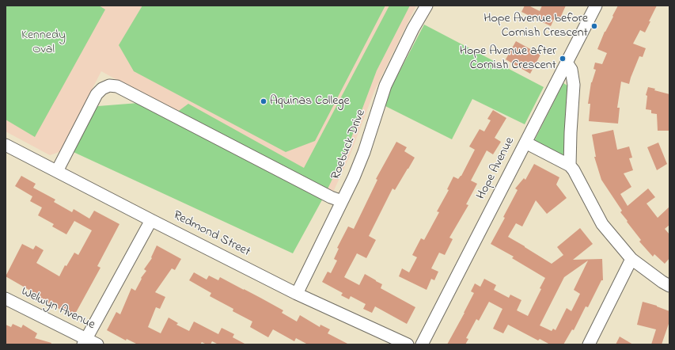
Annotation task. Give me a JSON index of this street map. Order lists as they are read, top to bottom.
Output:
{
  "streets": {
    "street": [
      "Roebuck Drive",
      "Hope Avenue",
      "Redmond Street",
      "Welwyn Avenue"
    ]
  },
  "crossings": [
    ["Roebuck Drive", "Redmond Street"]
  ],
  "parks": ["Kennedy Oval"],
  "places": ["Hope Avenue before Cornish Crescent", "Hope Avenue after Cornish Crescent", "Aquinas College"]
}
